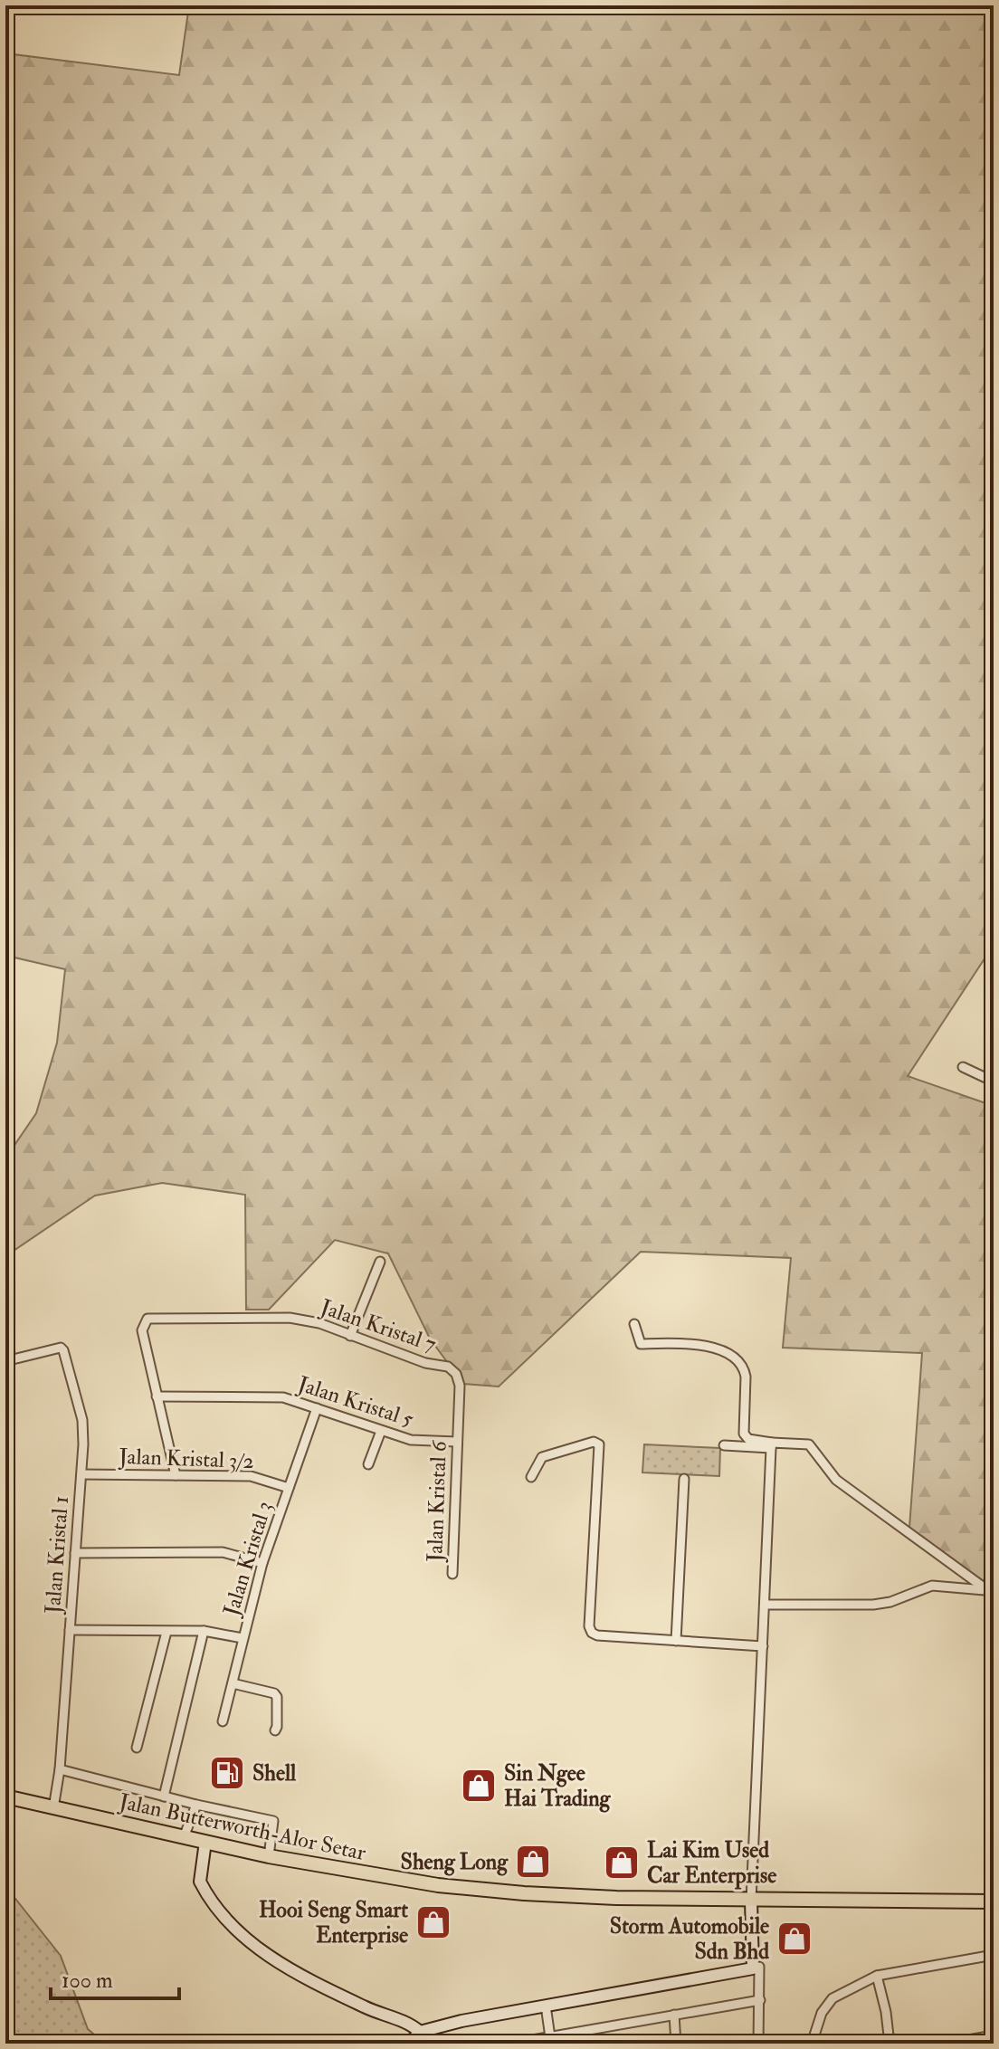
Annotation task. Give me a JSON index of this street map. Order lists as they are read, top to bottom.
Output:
{
  "streets": {
    "main road": ["Jalan Butterworth-Alor Setar"],
    "street": [
      "Jalan Kristal 7",
      "Jalan Kristal 5",
      "Jalan Kristal 3/2",
      "Jalan Kristal 6",
      "Jalan Kristal 1",
      "Jalan Kristal 3"
    ]
  },
  "crossings": [
    ["Jalan Kristal 7", "Jalan Kristal 5"],
    ["Jalan Kristal 7", "Jalan Kristal 6"],
    ["Jalan Kristal 5", "Jalan Kristal 6"],
    ["Jalan Kristal 5", "Jalan Kristal 3"],
    ["Jalan Kristal 3/2", "Jalan Kristal 1"],
    ["Jalan Kristal 3/2", "Jalan Kristal 3"],
    ["Jalan Kristal 1", "Jalan Butterworth-Alor Setar"]
  ],
  "places": {
    "fuel station": ["Shell"],
    "shop": [
      "Sin Ngee Hai Trading",
      "Sheng Long",
      "Lai Kim Used Car Enterprise",
      "Hooi Seng Smart Enterprise",
      "Storm Automobile Sdn Bhd"
    ]
  },
  "scale_bar": "100 m"
}
